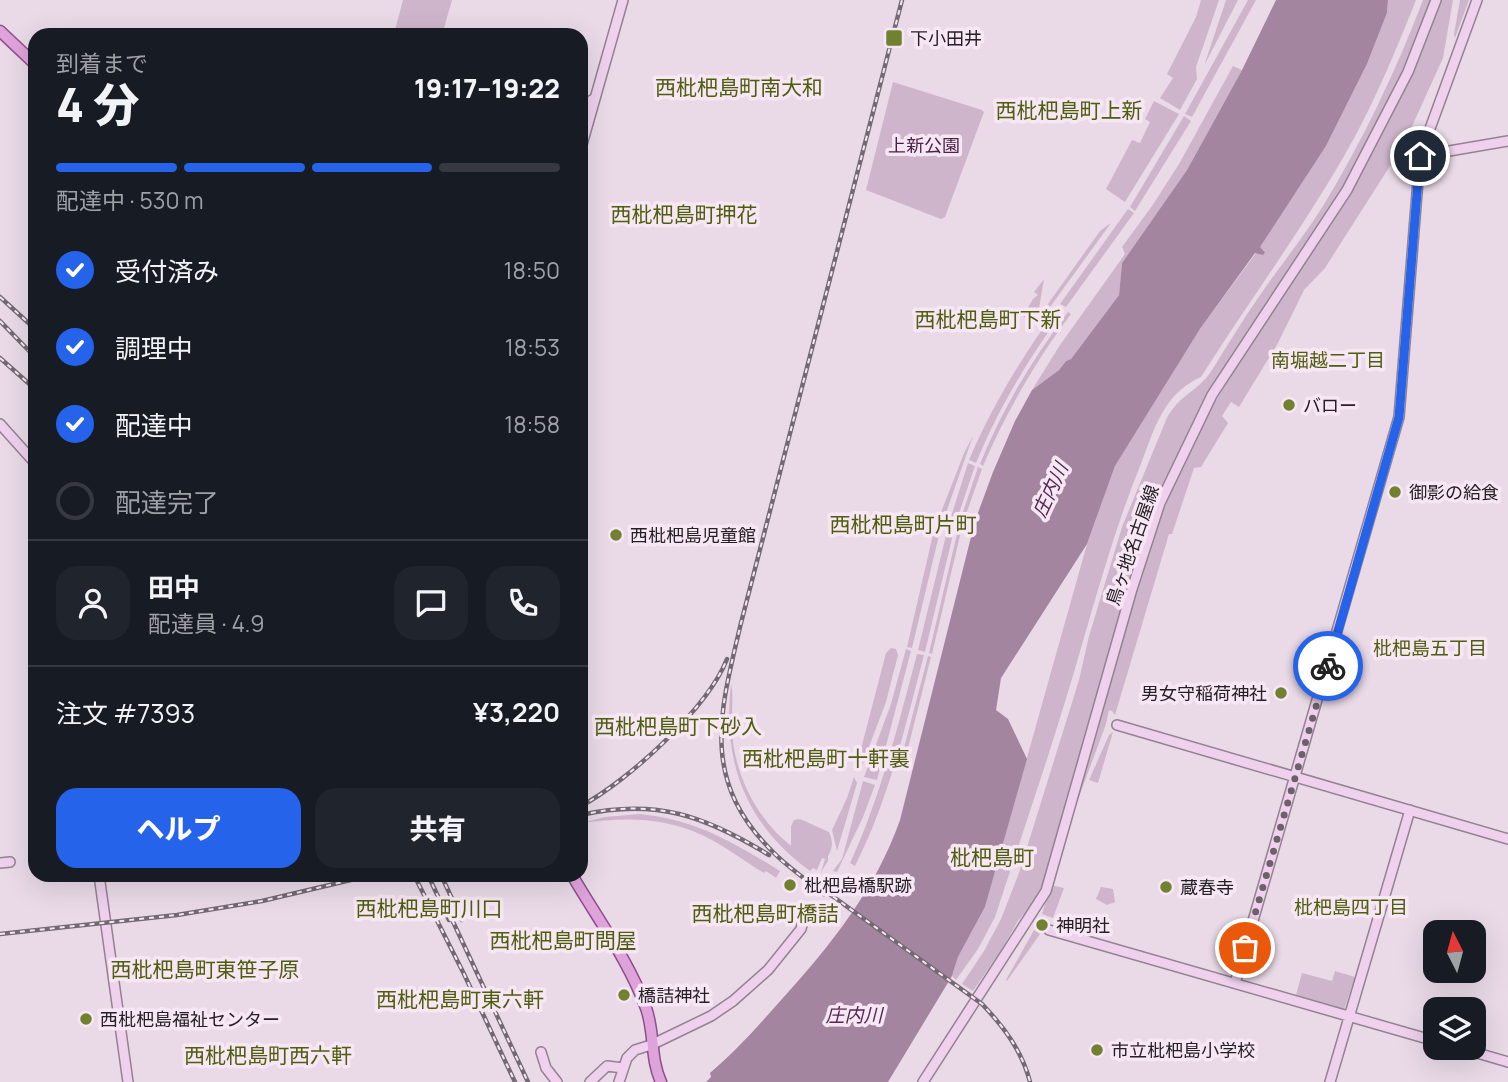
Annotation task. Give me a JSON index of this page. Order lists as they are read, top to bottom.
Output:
{
  "streets": {
    "street": ["鳥ヶ地名古屋線"]
  },
  "districts": [
    "西枇杷島町南大和",
    "西枇杷島町上新",
    "西枇杷島町押花",
    "西枇杷島町下新",
    "南堀越二丁目",
    "西枇杷島町片町",
    "枇杷島五丁目",
    "西枇杷島町下砂入",
    "西枇杷島町十軒裏",
    "枇杷島町",
    "枇杷島四丁目",
    "西枇杷島町川口",
    "西枇杷島町橋詰",
    "西枇杷島町問屋",
    "西枇杷島町東笹子原",
    "西枇杷島町東六軒",
    "西枇杷島町西六軒"
  ],
  "water": ["庄内川"],
  "parks": ["上新公園"],
  "places": {
    "transit": ["下小田井"],
    "other": [
      "バロー",
      "御影の給食",
      "西枇杷島児童館",
      "男女守稲荷神社",
      "枇杷島橋駅跡",
      "蔵春寺",
      "神明社",
      "橋詰神社",
      "西枇杷島福祉センター",
      "市立枇杷島小学校"
    ]
  },
  "north": "top",
  "page": {
    "heading": ["4 分", "到着まで", "19:17–19:22"],
    "panel": [
      "田中",
      "配達員 · 4.9",
      "注文 #7393",
      "¥3,220"
    ],
    "bar": "配達中 · 530 m",
    "list": [
      ["受付済み", "18:50"],
      ["調理中", "18:53"],
      ["配達中", "18:58"],
      "配達完了"
    ],
    "buttons": ["ヘルプ", "共有"]
  }
}
